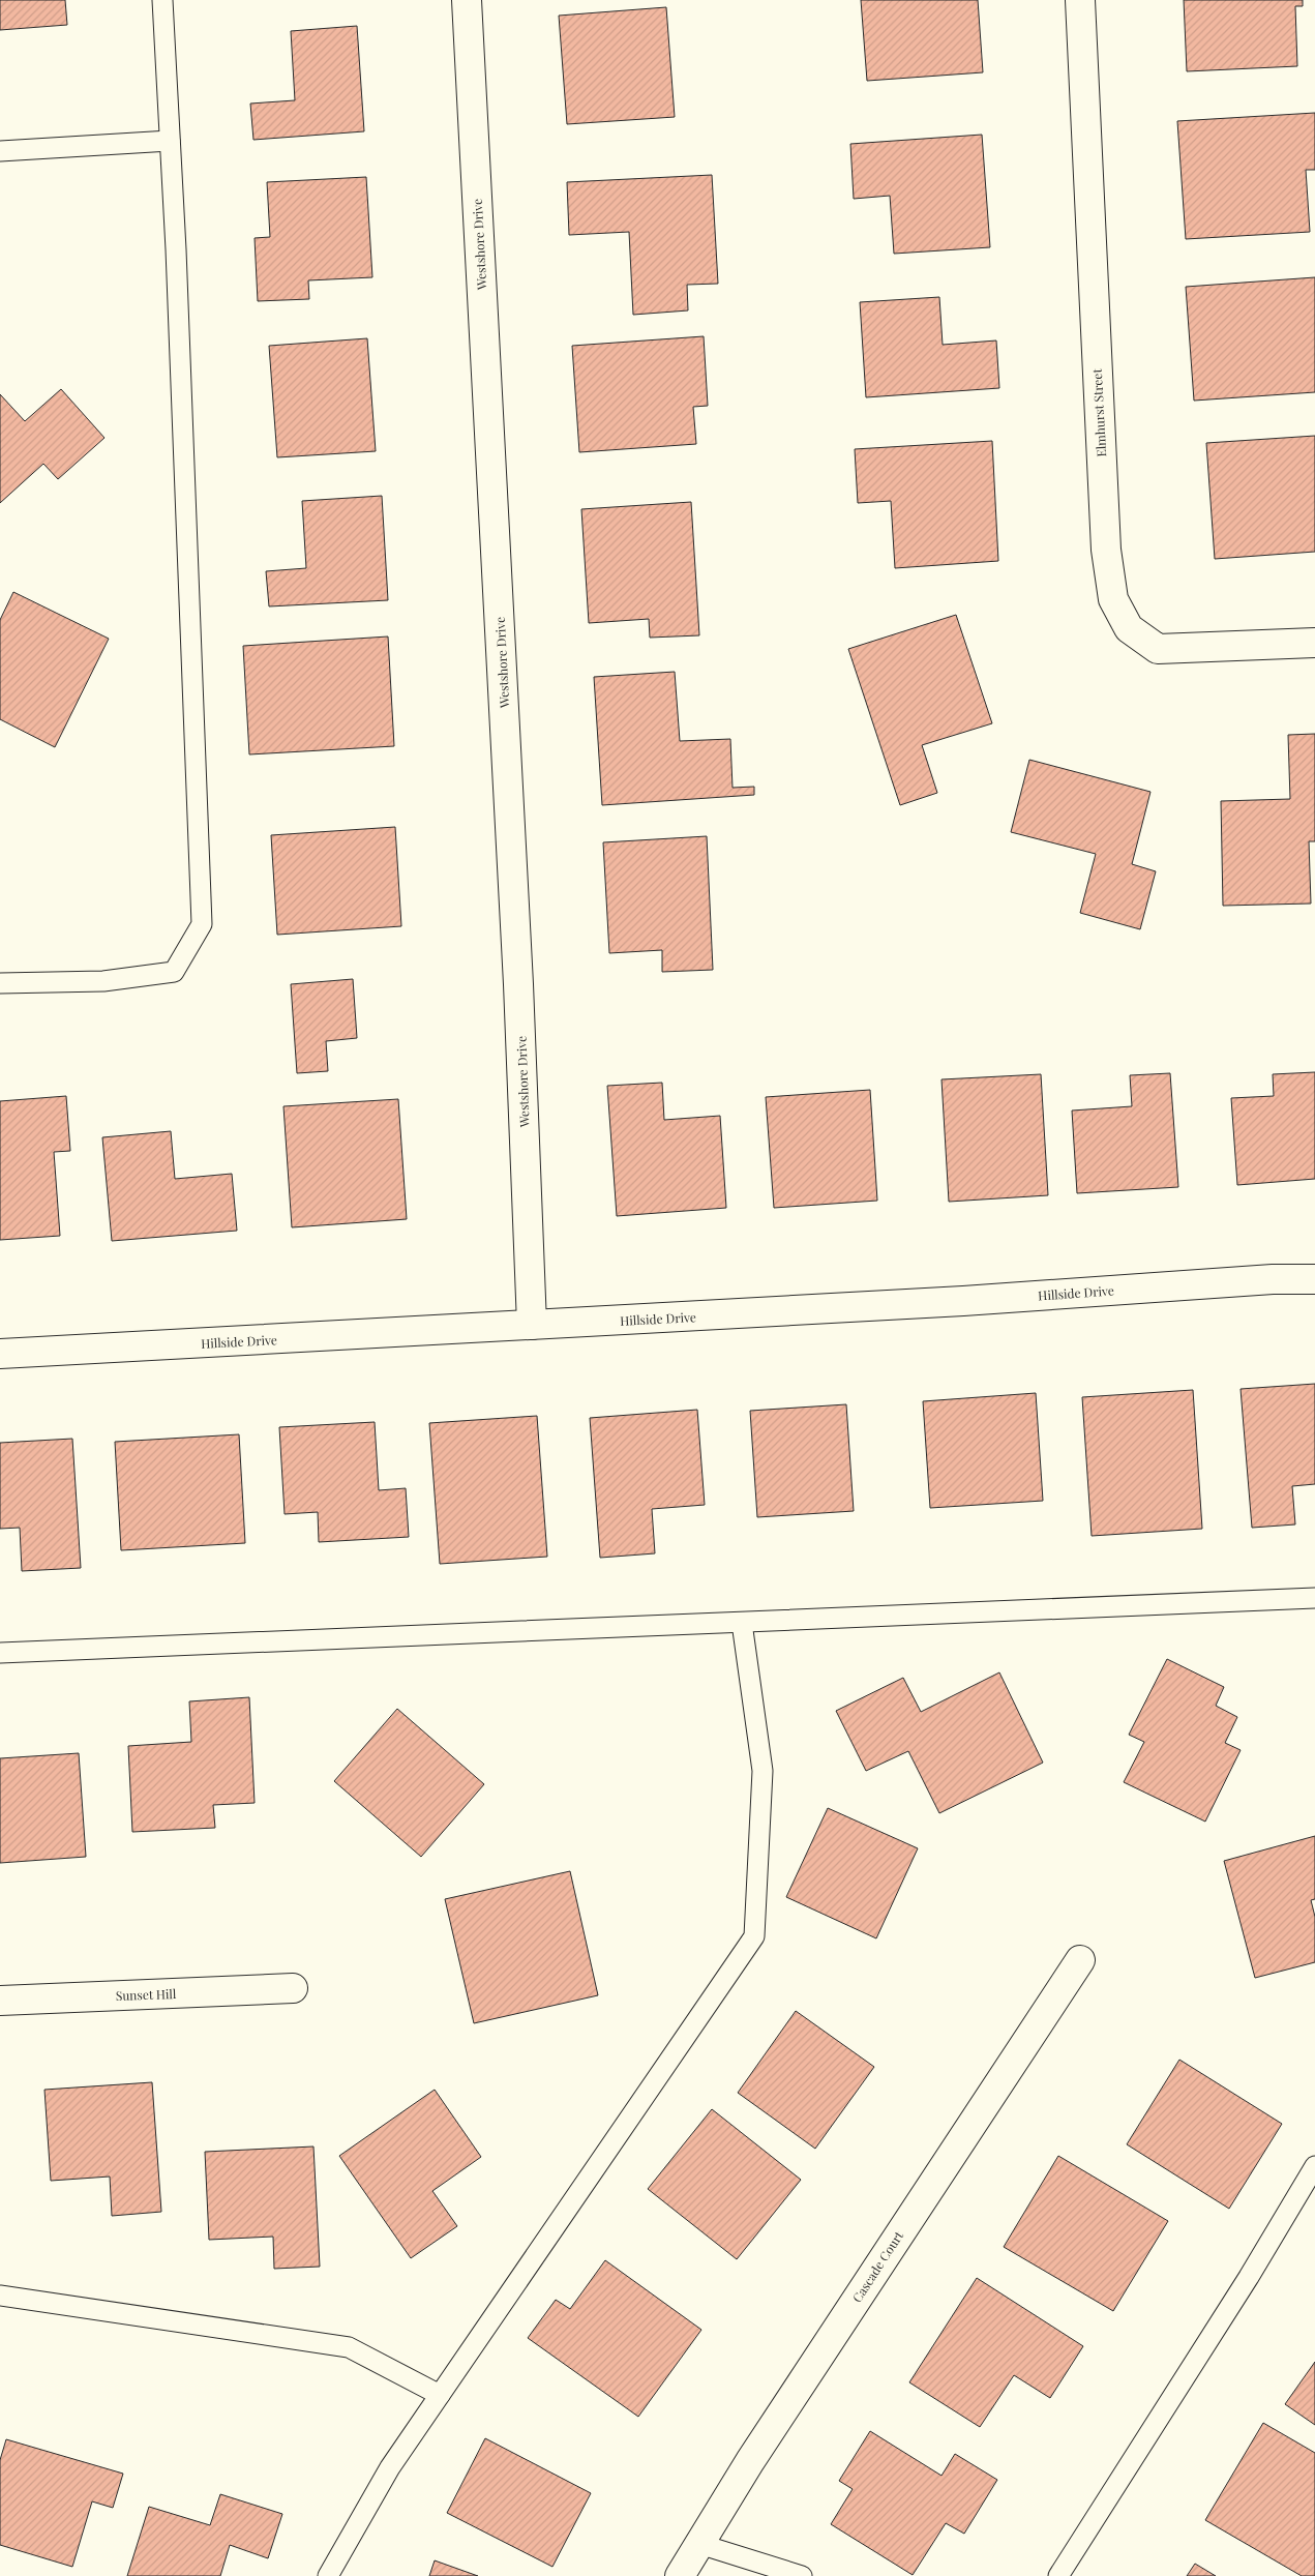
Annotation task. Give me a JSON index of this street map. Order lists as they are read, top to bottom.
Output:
{
  "streets": {
    "street": [
      "Westshore Drive",
      "Elmhurst Street",
      "Hillside Drive",
      "Sunset Hill",
      "Cascade Court"
    ]
  },
  "crossings": [
    ["Westshore Drive", "Hillside Drive"]
  ]
}
